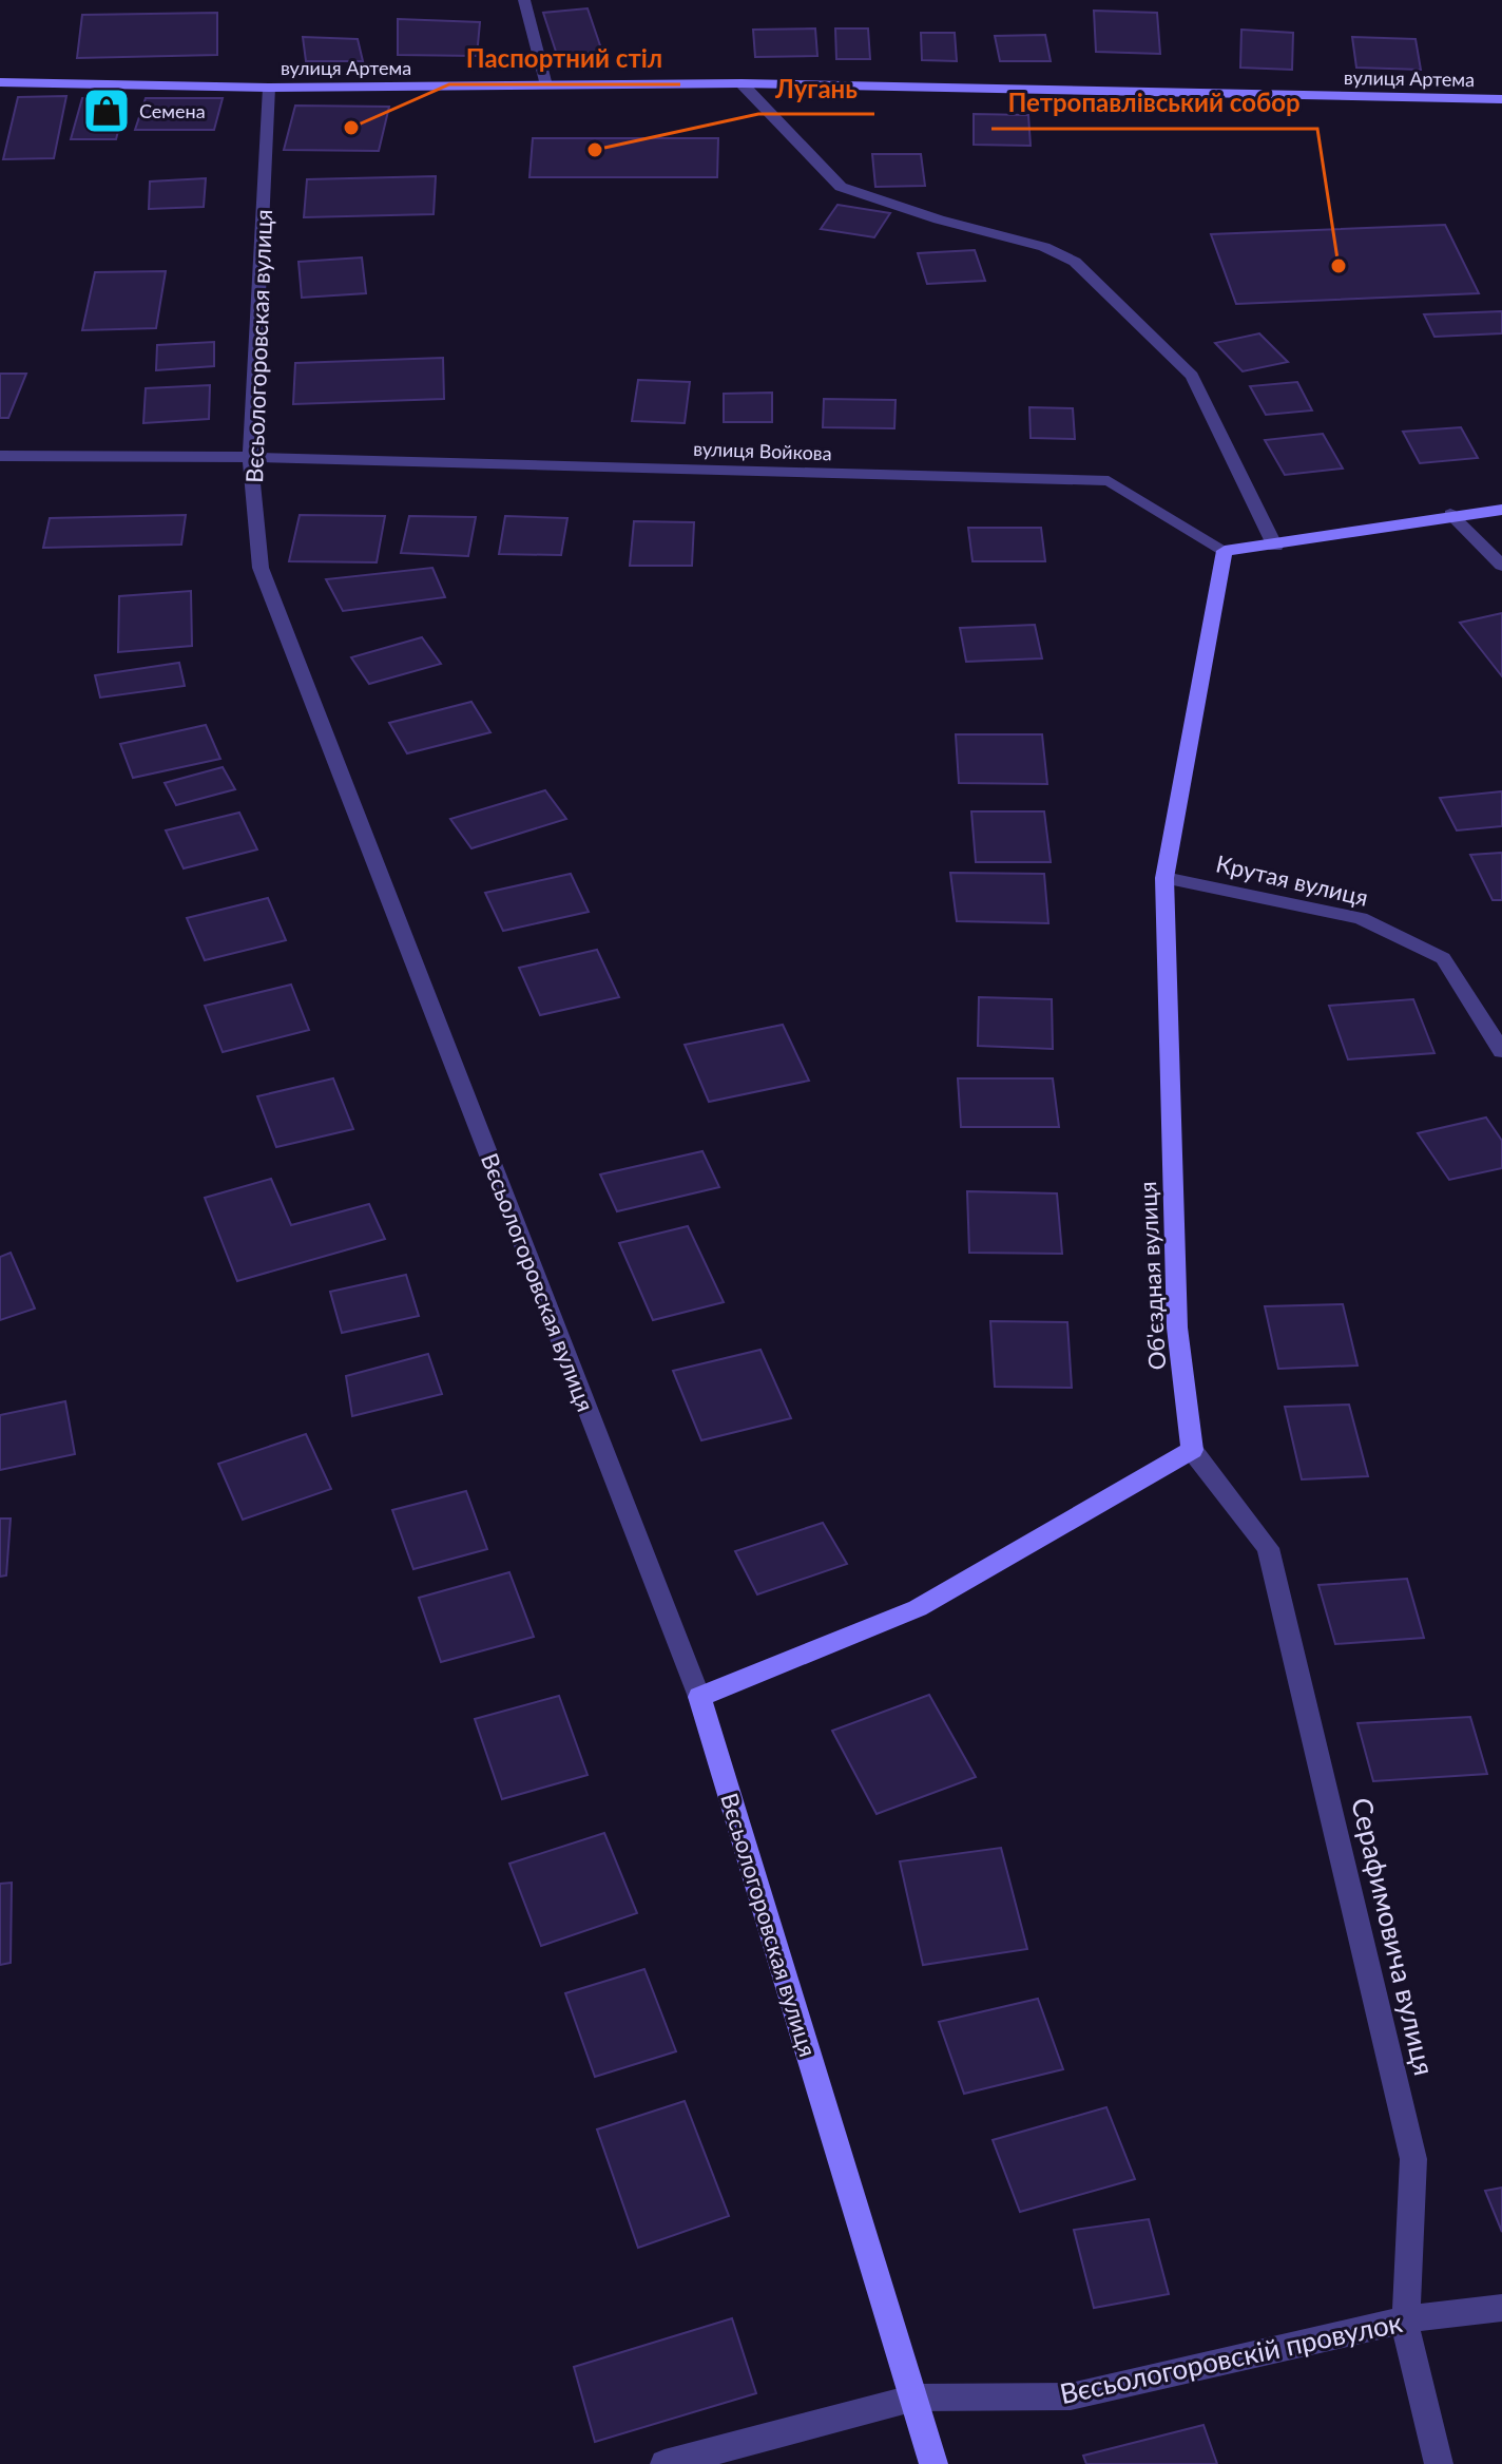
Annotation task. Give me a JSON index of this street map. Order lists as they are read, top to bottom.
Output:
{
  "streets": {
    "street": [
      "вулиця Артема",
      "Вєсьологоровская вулиця",
      "вулиця Войкова",
      "Крутая вулиця",
      "Об'єздная вулиця",
      "Серафимовича вулиця",
      "Вєсьологоровскій провулок"
    ]
  },
  "crossings": [
    ["вулиця Артема", "Вєсьологоровская вулиця"],
    ["Вєсьологоровская вулиця", "вулиця Войкова"],
    ["Вєсьологоровская вулиця", "Вєсьологоровскій провулок"],
    ["вулиця Войкова", "Об'єздная вулиця"],
    ["Крутая вулиця", "Об'єздная вулиця"],
    ["Об'єздная вулиця", "Серафимовича вулиця"],
    ["Серафимовича вулиця", "Вєсьологоровскій провулок"]
  ],
  "places": {
    "shop": ["Семена"],
    "other": ["Паспортний стіл", "Лугань", "Петропавлівський собор"]
  }
}
